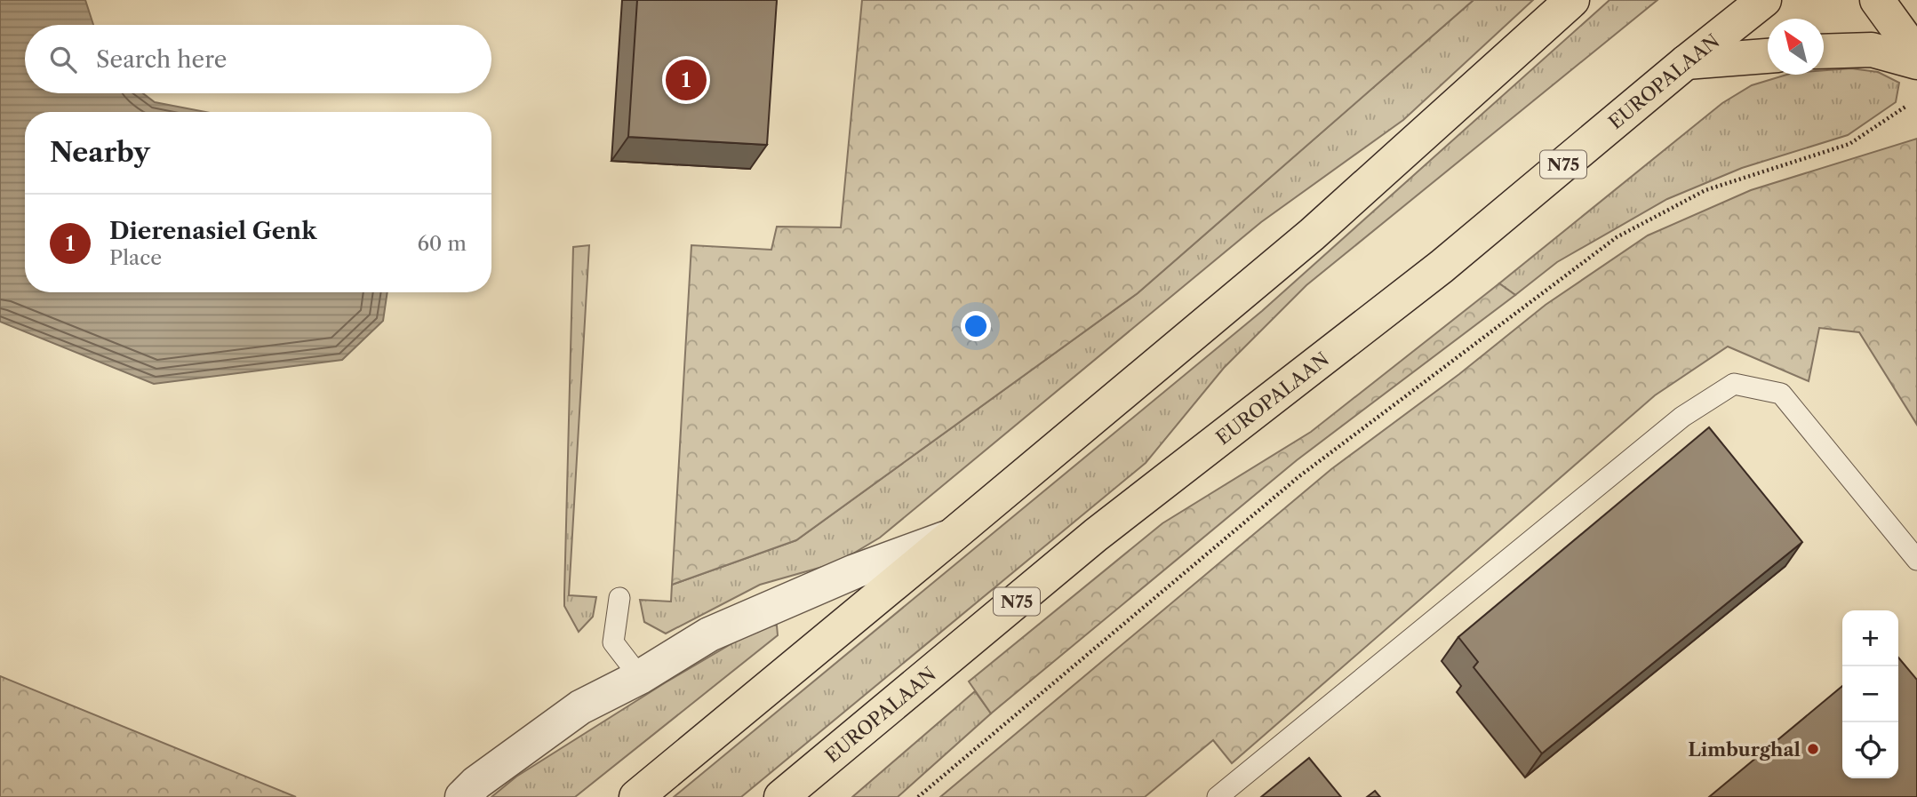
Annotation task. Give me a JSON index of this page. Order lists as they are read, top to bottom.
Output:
{
  "streets": {
    "main road": ["EUROPALAAN", "N75"]
  },
  "places": ["Limburghal"],
  "north": "top left",
  "page": {
    "search": "Search here",
    "pins": "1",
    "heading": "Nearby",
    "list": [
      {
        "mark": "1",
        "name": "Dierenasiel Genk",
        "note": "Place",
        "value": "60 m"
      }
    ],
    "map_buttons": ["+", "−"]
  }
}
